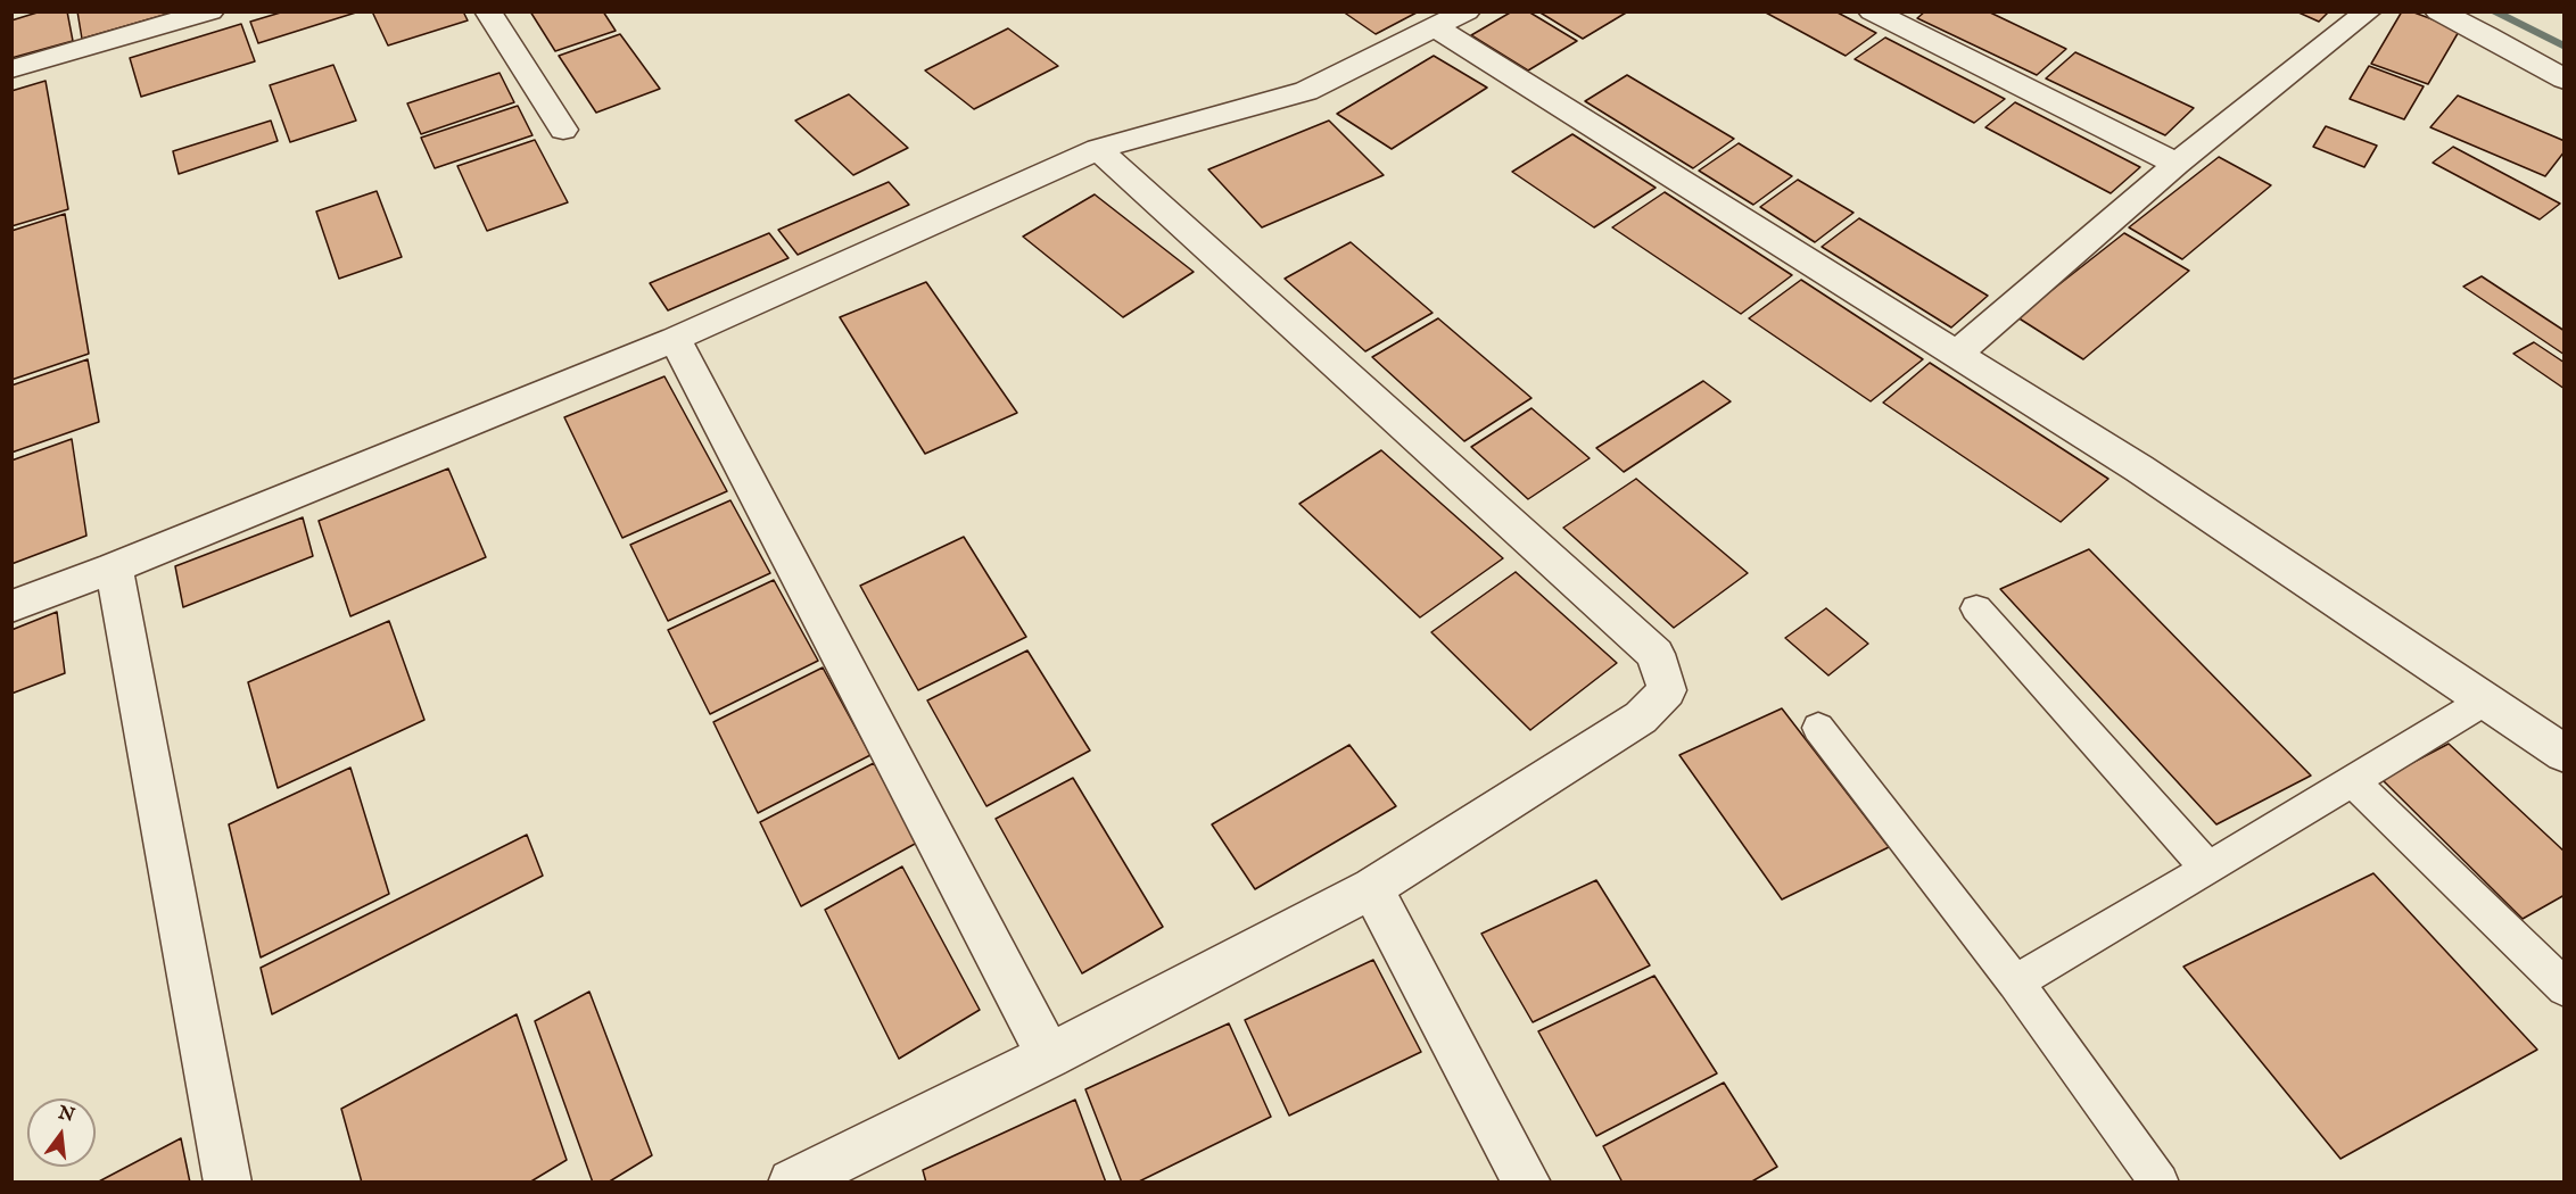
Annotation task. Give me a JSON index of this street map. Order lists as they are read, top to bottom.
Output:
{
  "north": "top"
}
